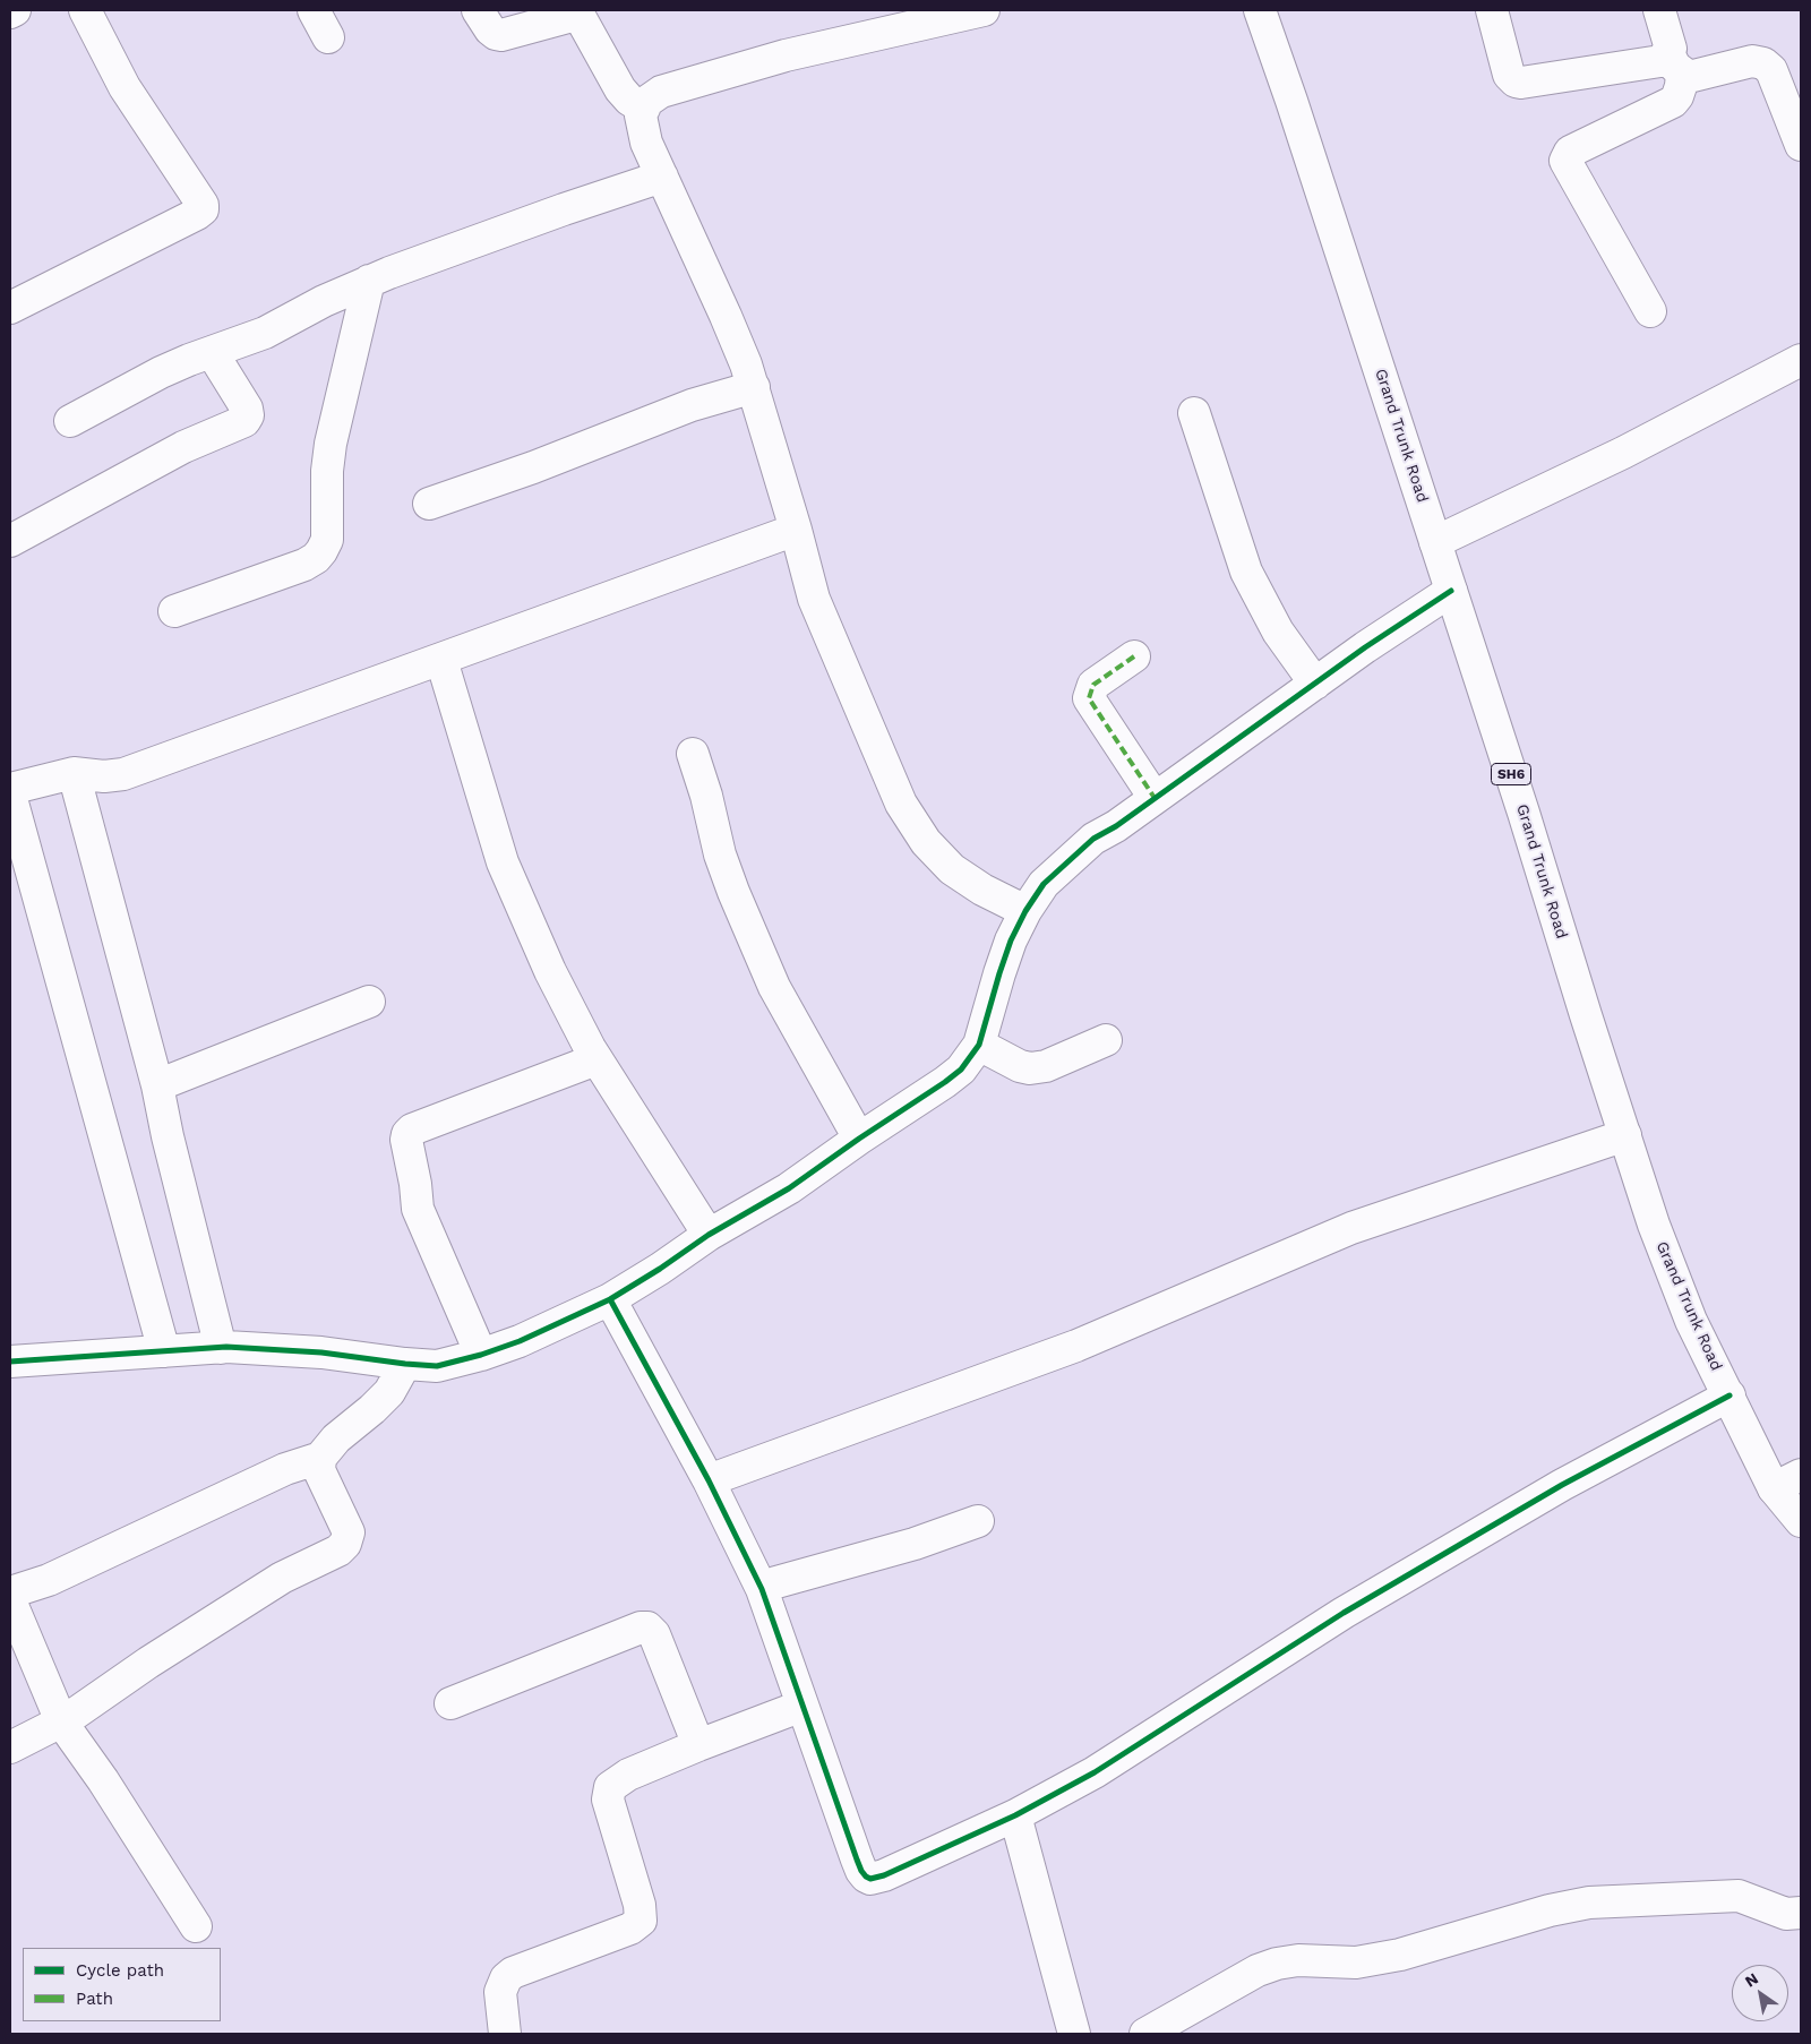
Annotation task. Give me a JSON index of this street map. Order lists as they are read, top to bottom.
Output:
{
  "streets": {
    "street": ["Grand Trunk Road", "SH6"]
  },
  "legend": ["Cycle path", "Path"],
  "north": "top left"
}
